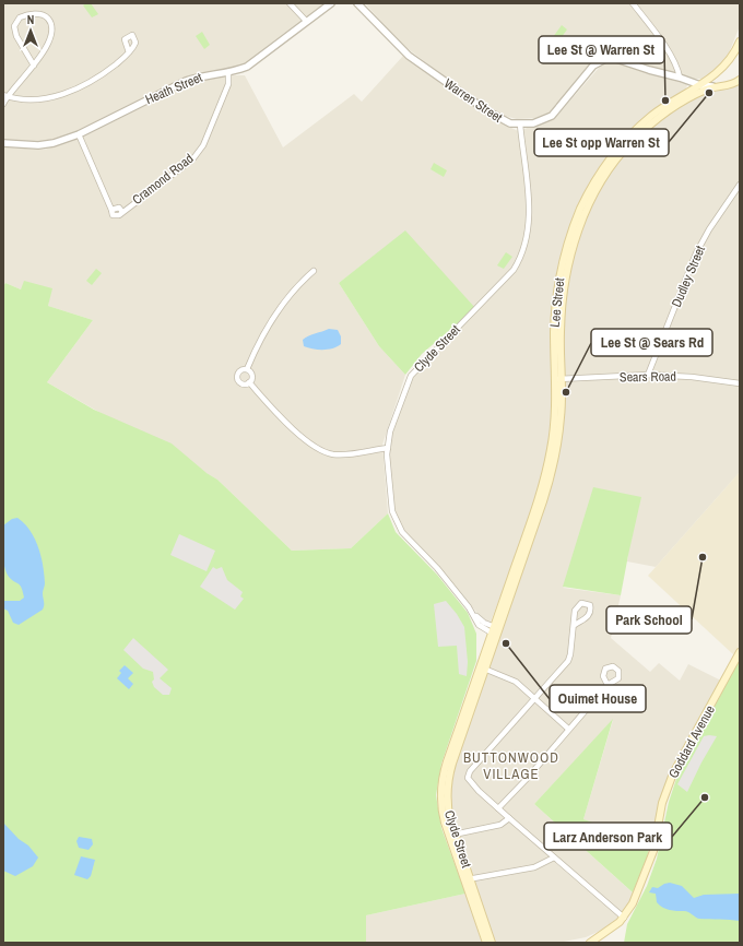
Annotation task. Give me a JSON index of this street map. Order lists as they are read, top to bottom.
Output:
{
  "streets": {
    "main road": ["Lee Street", "Clyde Street", "Goddard Avenue"],
    "street": [
      "Heath Street",
      "Warren Street",
      "Cramond Road",
      "Dudley Street",
      "Sears Road"
    ]
  },
  "crossings": [
    ["Heath Street", "Cramond Road"],
    ["Warren Street", "Lee Street"],
    ["Warren Street", "Clyde Street"],
    ["Dudley Street", "Sears Road"],
    ["Lee Street", "Clyde Street"],
    ["Lee Street", "Sears Road"]
  ],
  "districts": ["BUTTONWOOD VILLAGE"],
  "places": [
    "Lee St opp Warren St",
    "Lee St @ Warren St",
    "Lee St @ Sears Rd",
    "Park School",
    "Ouimet House",
    "Larz Anderson Park"
  ],
  "north": "top"
}
